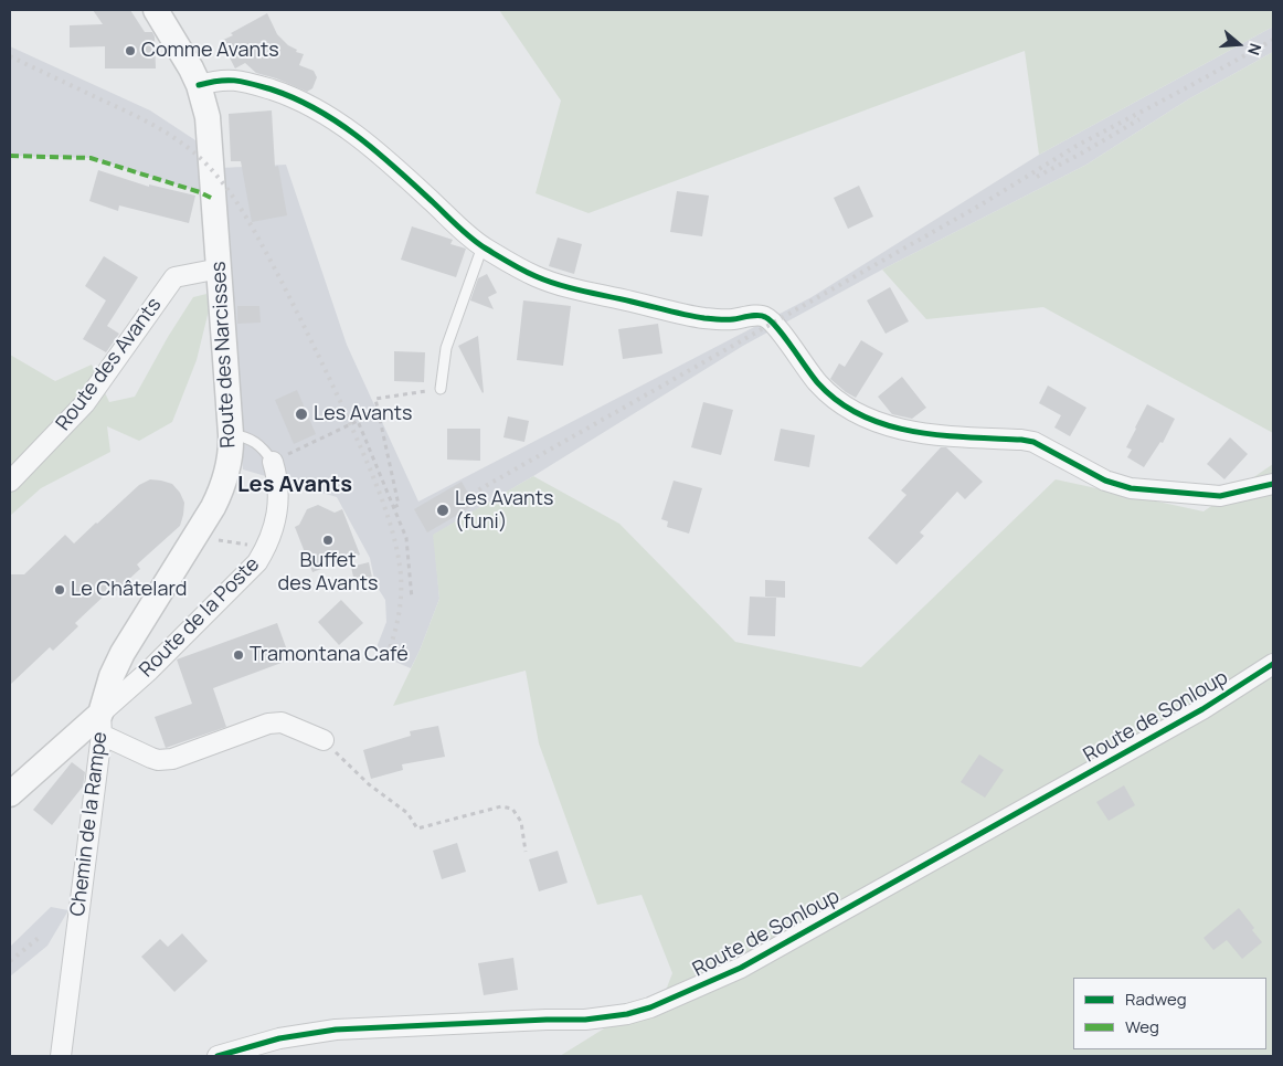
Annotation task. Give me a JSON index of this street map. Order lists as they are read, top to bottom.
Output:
{
  "streets": {
    "street": [
      "Route des Narcisses",
      "Route des Avants",
      "Route de la Poste",
      "Route de Sonloup",
      "Chemin de la Rampe"
    ]
  },
  "crossings": [
    ["Route des Narcisses", "Route des Avants"],
    ["Route des Narcisses", "Route de la Poste"],
    ["Route des Narcisses", "Chemin de la Rampe"],
    ["Route de la Poste", "Chemin de la Rampe"]
  ],
  "districts": ["Les Avants"],
  "places": [
    "Comme Avants",
    "Les Avants",
    "Les Avants (funi)",
    "Buffet des Avants",
    "Le Châtelard",
    "Tramontana Café"
  ],
  "legend": ["Radweg", "Weg"],
  "north": "right"
}
